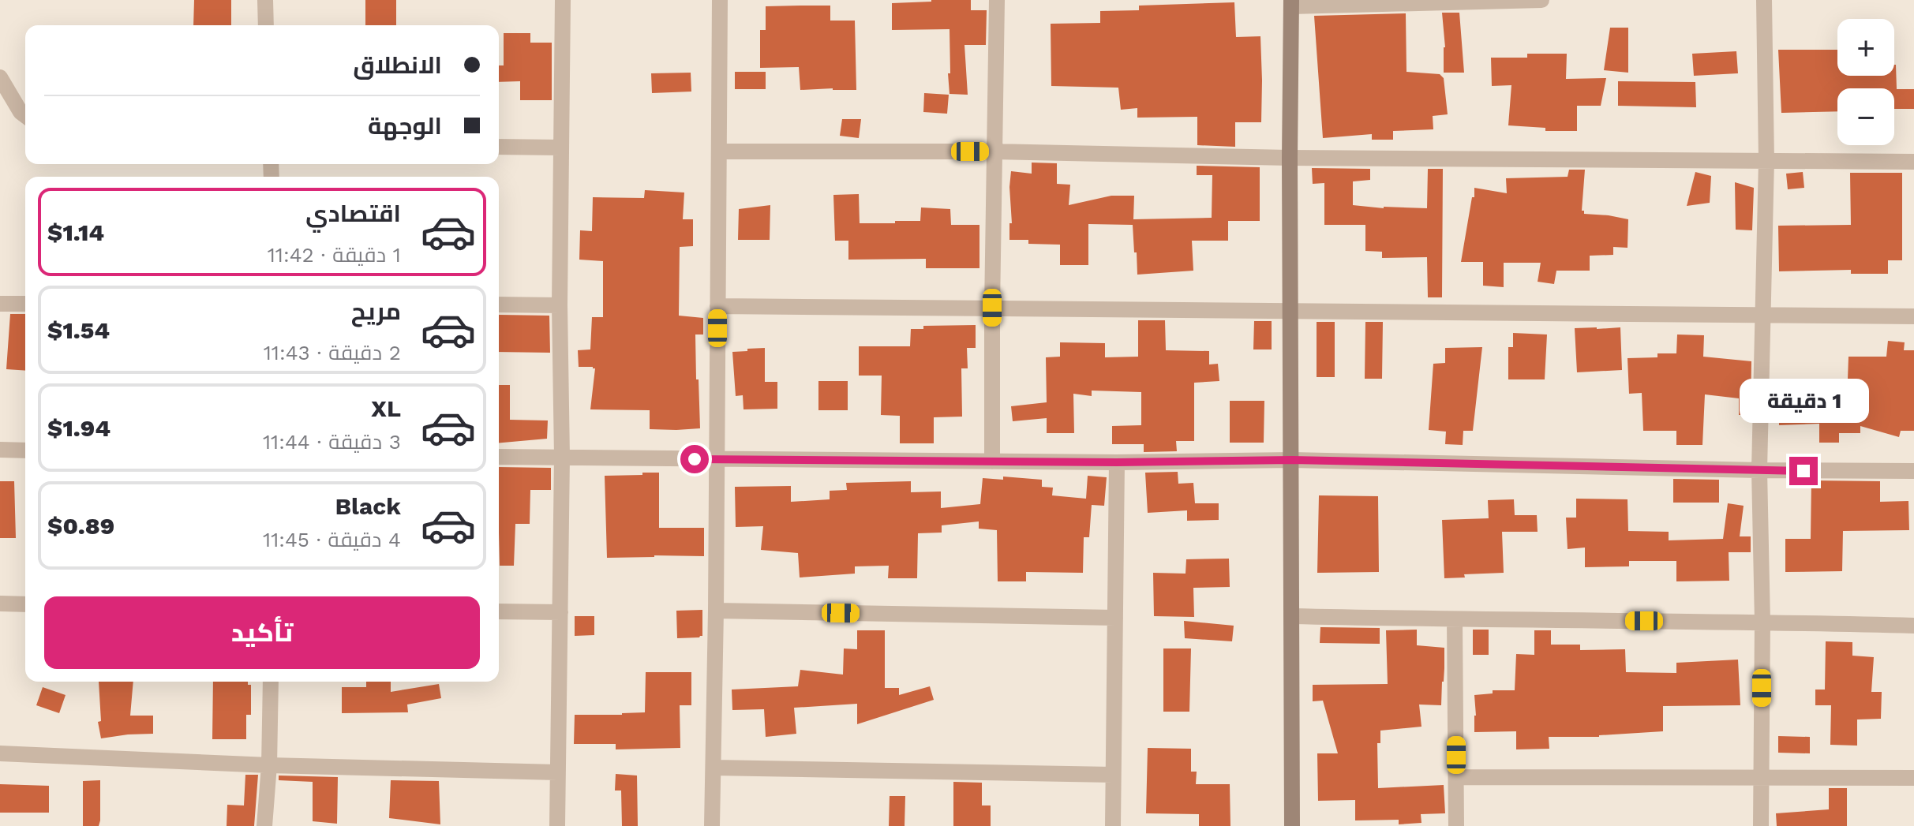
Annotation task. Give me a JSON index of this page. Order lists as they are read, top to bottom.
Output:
{
  "page": {
    "map_buttons": ["+", "−"],
    "banner": ["الانطلاق", "الوجهة"],
    "list": [
      {
        "name": "اقتصادي",
        "note": "1 دقيقة · 11:42",
        "value": "$1.14"
      },
      {
        "name": "مريح",
        "note": "2 دقيقة · 11:43",
        "value": "$1.54"
      },
      {
        "name": "XL",
        "note": "3 دقيقة · 11:44",
        "value": "$1.94"
      },
      {
        "name": "Black",
        "note": "4 دقيقة · 11:45",
        "value": "$0.89"
      }
    ],
    "bubble": "1 دقيقة",
    "buttons": "تأكيد"
  }
}
